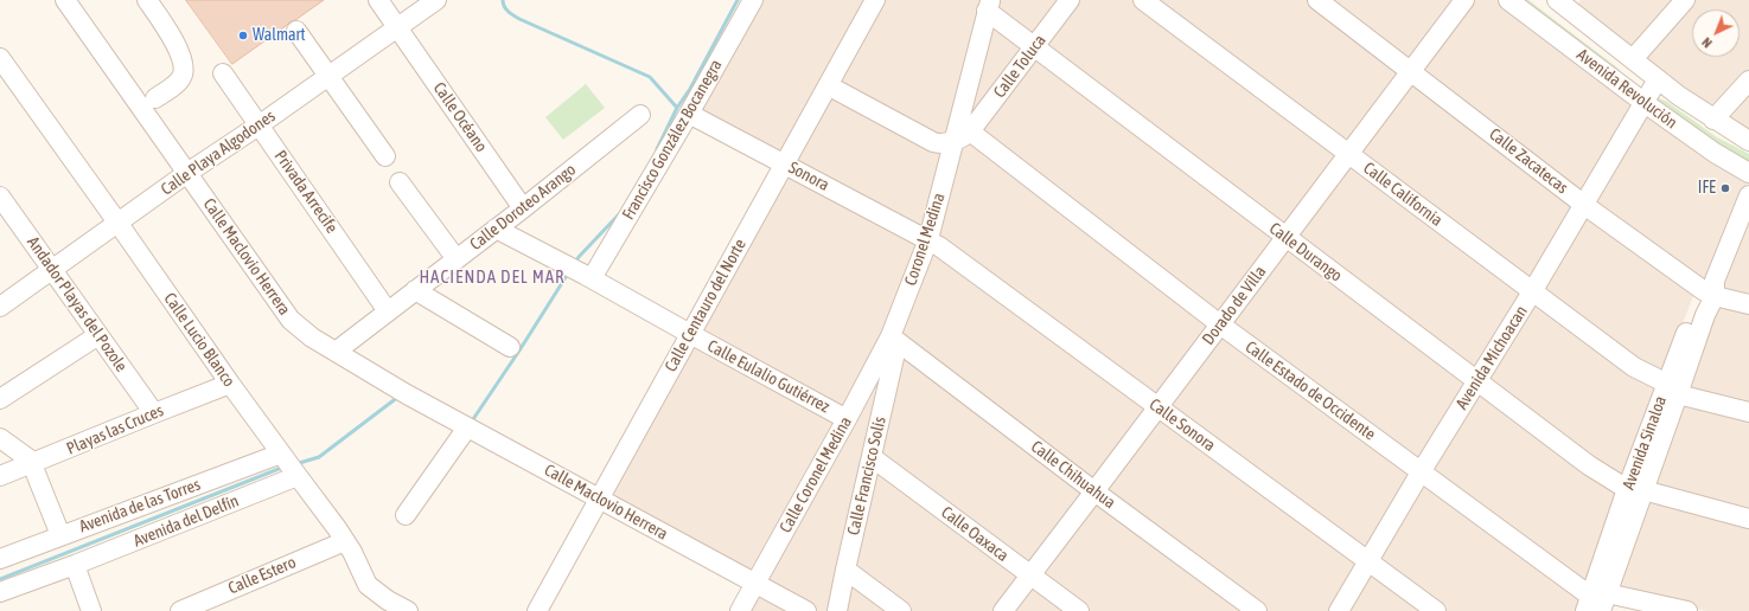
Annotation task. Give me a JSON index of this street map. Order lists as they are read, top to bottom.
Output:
{
  "streets": {
    "street": [
      "Calle Toluca",
      "Avenida Revolución",
      "Calle Océano",
      "Francisco González Bocanegra",
      "Calle Playa Algodones",
      "Calle Zacatecas",
      "Sonora",
      "Privada Arrecife",
      "Calle California",
      "Calle Doroteo Arango",
      "Coronel Medina",
      "Calle Durango",
      "Calle Maclovio Herrera",
      "Andador Playas del Pozole",
      "Calle Centauro del Norte",
      "Dorado de Villa",
      "Calle Lucio Blanco",
      "Avenida Michoacan",
      "Calle Eulalio Gutiérrez",
      "Calle Estado de Occidente",
      "Calle Sonora",
      "Playas las Cruces",
      "Avenida Sinaloa",
      "Calle Coronel Medina",
      "Calle Chihuahua",
      "Calle Francisco Solís",
      "Avenida de las Torres",
      "Avenida del Delfín",
      "Calle Oaxaca",
      "Calle Estero"
    ]
  },
  "crossings": [
    ["Calle Toluca", "Coronel Medina"],
    ["Calle Toluca", "Calle Durango"],
    ["Calle Toluca", "Calle Estado de Occidente"],
    ["Avenida Revolución", "Avenida Michoacan"],
    ["Calle Océano", "Calle Playa Algodones"],
    ["Calle Océano", "Calle Doroteo Arango"],
    ["Francisco González Bocanegra", "Sonora"],
    ["Francisco González Bocanegra", "Calle Eulalio Gutiérrez"],
    ["Calle Playa Algodones", "Privada Arrecife"],
    ["Calle Playa Algodones", "Calle Maclovio Herrera"],
    ["Calle Playa Algodones", "Andador Playas del Pozole"],
    ["Calle Playa Algodones", "Calle Lucio Blanco"],
    ["Calle Zacatecas", "Dorado de Villa"],
    ["Calle Zacatecas", "Avenida Michoacan"],
    ["Calle Zacatecas", "Avenida Sinaloa"],
    ["Sonora", "Coronel Medina"],
    ["Sonora", "Calle Centauro del Norte"],
    ["Sonora", "Calle Sonora"],
    ["Privada Arrecife", "Calle Doroteo Arango"],
    ["Calle California", "Dorado de Villa"],
    ["Calle California", "Avenida Michoacan"],
    ["Calle California", "Avenida Sinaloa"],
    ["Calle Doroteo Arango", "Calle Maclovio Herrera"],
    ["Calle Doroteo Arango", "Calle Eulalio Gutiérrez"],
    ["Coronel Medina", "Calle Estado de Occidente"],
    ["Coronel Medina", "Calle Sonora"],
    ["Coronel Medina", "Calle Coronel Medina"],
    ["Coronel Medina", "Calle Chihuahua"],
    ["Coronel Medina", "Calle Francisco Solís"],
    ["Calle Durango", "Dorado de Villa"],
    ["Calle Durango", "Avenida Michoacan"],
    ["Calle Durango", "Avenida Sinaloa"],
    ["Calle Maclovio Herrera", "Calle Centauro del Norte"],
    ["Calle Maclovio Herrera", "Calle Coronel Medina"],
    ["Andador Playas del Pozole", "Playas las Cruces"],
    ["Calle Centauro del Norte", "Calle Eulalio Gutiérrez"],
    ["Dorado de Villa", "Calle Estado de Occidente"],
    ["Dorado de Villa", "Calle Sonora"],
    ["Dorado de Villa", "Calle Chihuahua"],
    ["Dorado de Villa", "Calle Oaxaca"],
    ["Calle Lucio Blanco", "Playas las Cruces"],
    ["Calle Lucio Blanco", "Avenida de las Torres"],
    ["Calle Lucio Blanco", "Avenida del Delfín"],
    ["Calle Lucio Blanco", "Calle Estero"],
    ["Avenida Michoacan", "Calle Estado de Occidente"],
    ["Avenida Michoacan", "Calle Sonora"],
    ["Calle Eulalio Gutiérrez", "Calle Coronel Medina"],
    ["Calle Estado de Occidente", "Avenida Sinaloa"],
    ["Calle Coronel Medina", "Calle Chihuahua"],
    ["Calle Coronel Medina", "Calle Francisco Solís"],
    ["Calle Chihuahua", "Calle Francisco Solís"],
    ["Calle Francisco Solís", "Calle Oaxaca"]
  ],
  "districts": ["HACIENDA DEL MAR"],
  "places": ["Walmart", "IFE"],
  "north": "bottom left"
}
